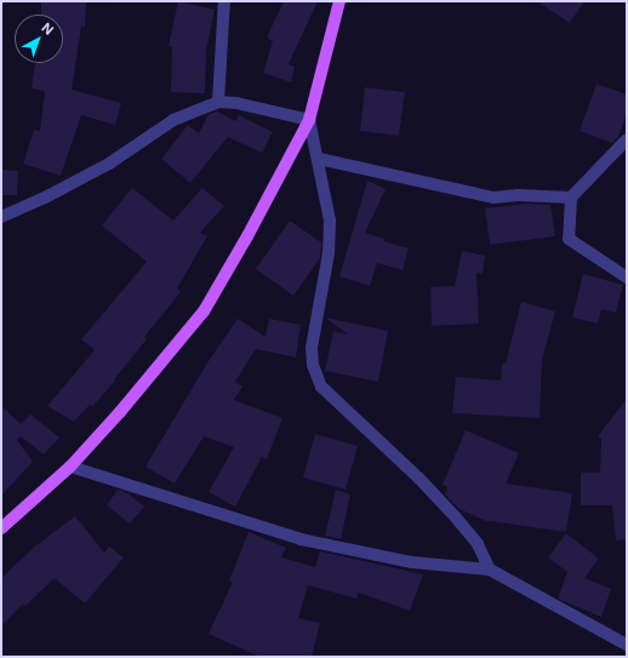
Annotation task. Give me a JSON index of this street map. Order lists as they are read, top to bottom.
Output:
{
  "north": "top right"
}
